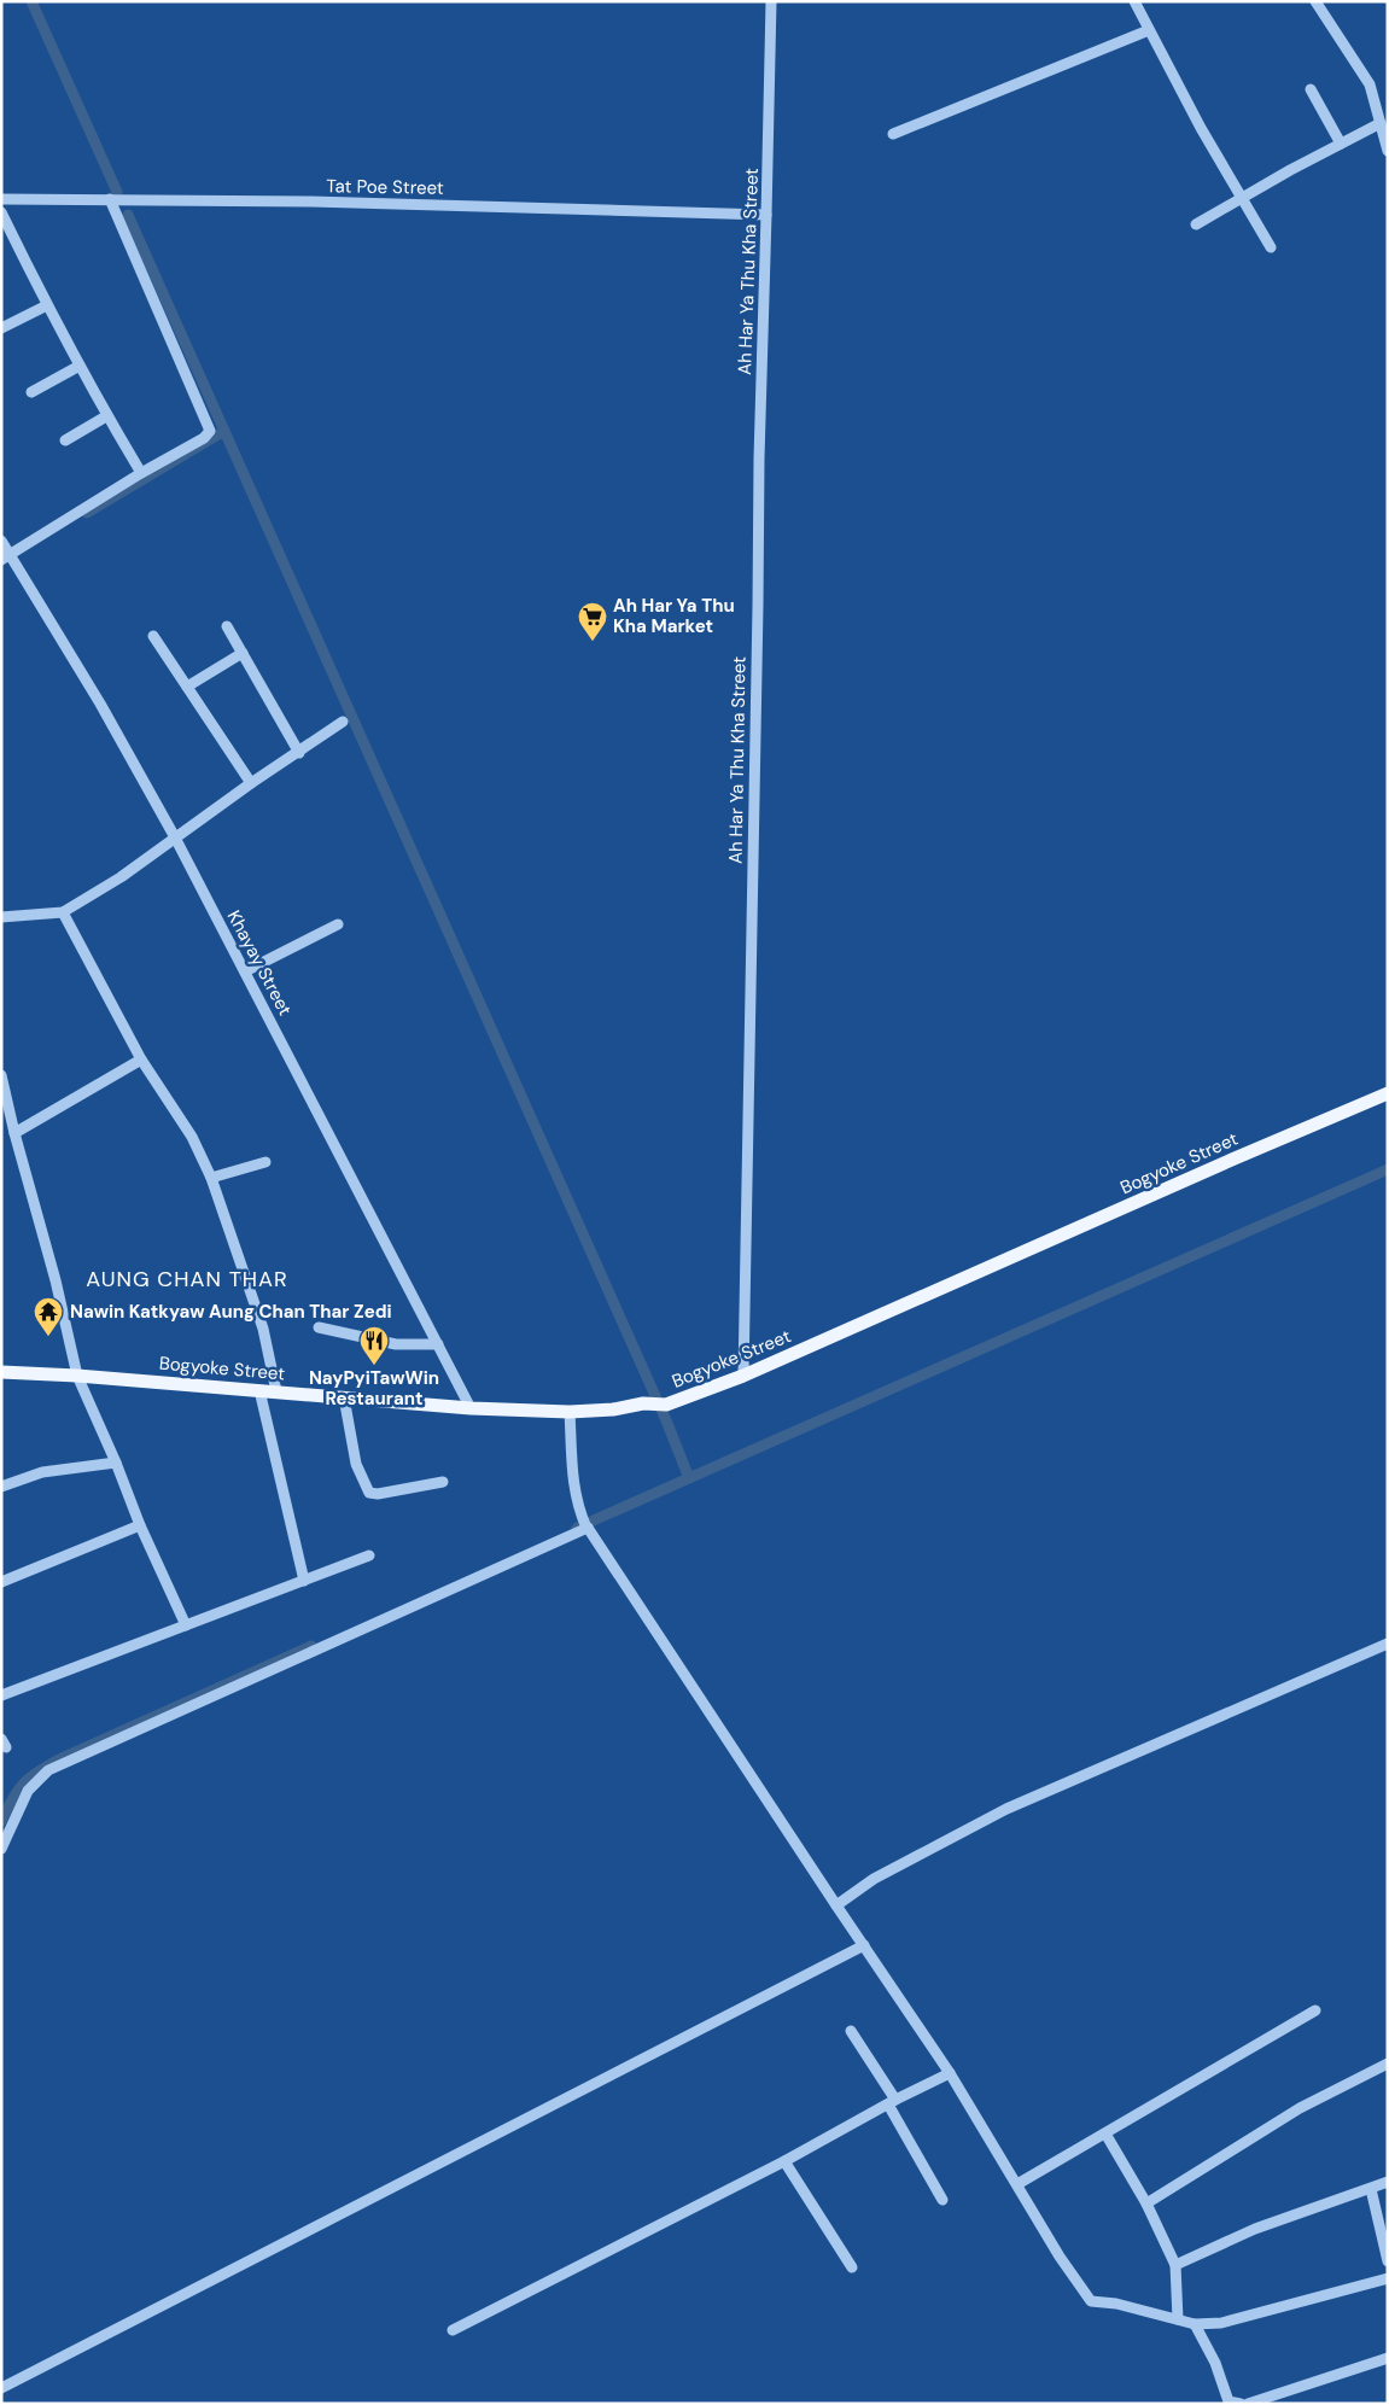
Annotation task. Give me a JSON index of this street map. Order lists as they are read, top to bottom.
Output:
{
  "streets": {
    "main road": ["Bogyoke Street"],
    "street": ["Tat Poe Street", "Ah Har Ya Thu Kha Street", "Khayay Street"]
  },
  "crossings": [
    ["Tat Poe Street", "Ah Har Ya Thu Kha Street"],
    ["Ah Har Ya Thu Kha Street", "Bogyoke Street"],
    ["Khayay Street", "Bogyoke Street"]
  ],
  "districts": ["AUNG CHAN THAR"],
  "places": {
    "supermarket": ["Ah Har Ya Thu Kha Market"],
    "temple": ["Nawin Katkyaw Aung Chan Thar Zedi"],
    "restaurant": ["NayPyiTawWin Restaurant"]
  }
}
